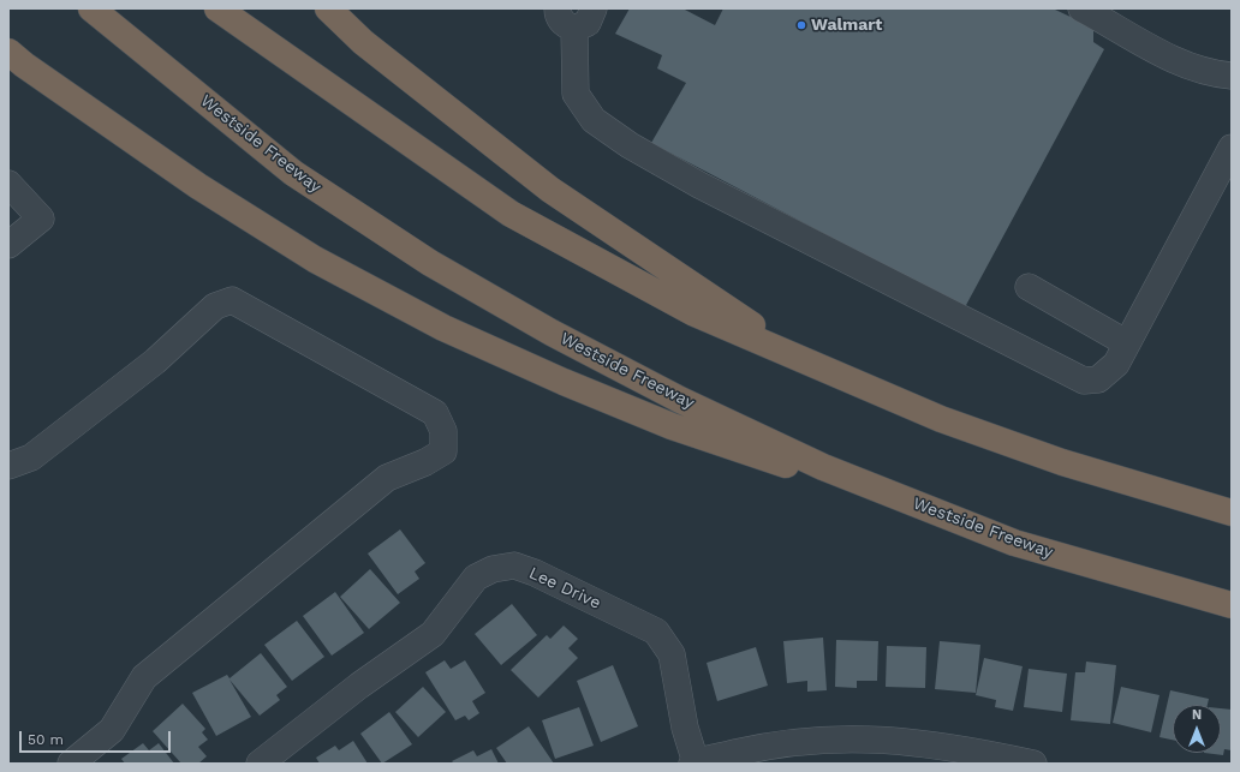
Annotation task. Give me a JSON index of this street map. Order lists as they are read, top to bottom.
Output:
{
  "streets": {
    "highway": ["Westside Freeway"],
    "street": ["Lee Drive"]
  },
  "places": ["Walmart"],
  "scale_bar": "50 m",
  "north": "top"
}
